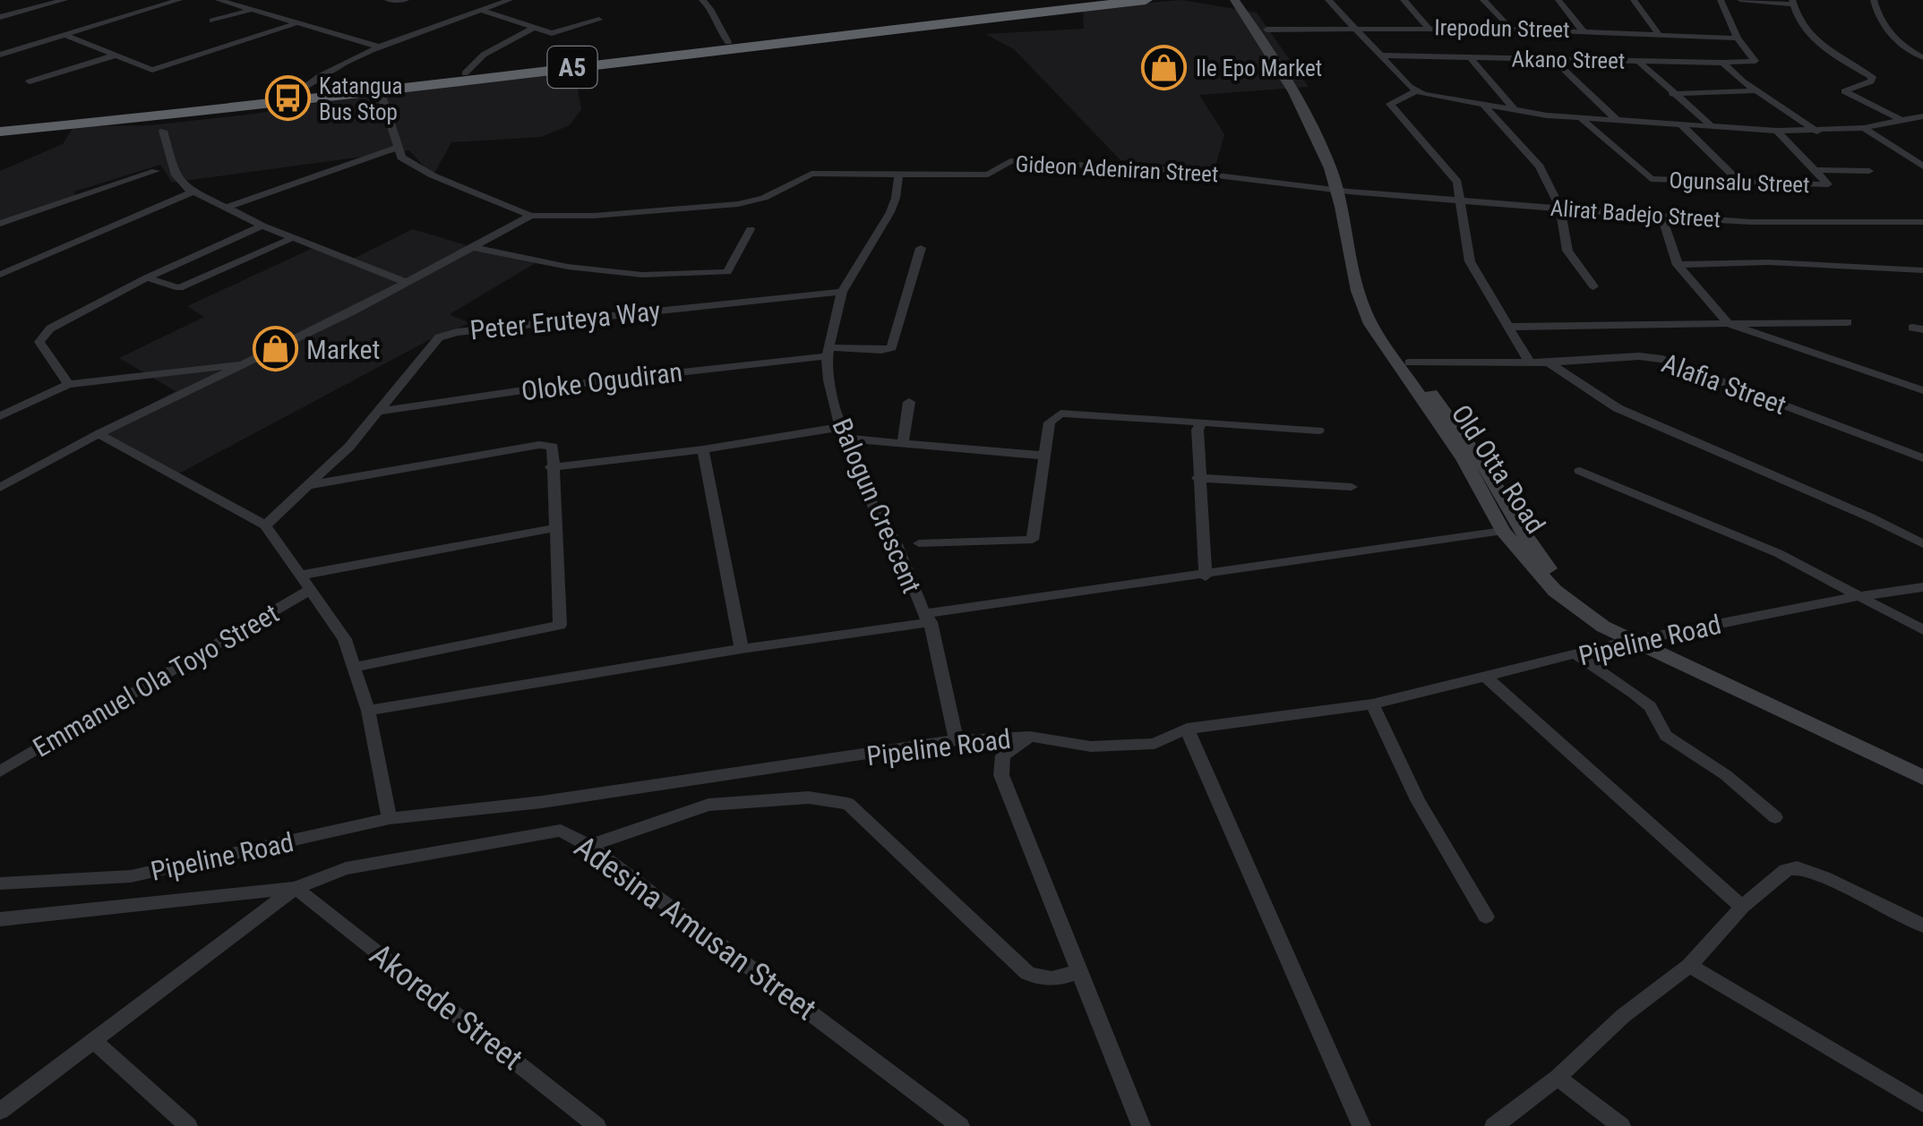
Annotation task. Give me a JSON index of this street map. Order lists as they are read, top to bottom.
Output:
{
  "streets": {
    "highway": ["A5"],
    "main road": ["Old Otta Road"],
    "street": [
      "Irepodun Street",
      "Akano Street",
      "Gideon Adeniran Street",
      "Ogunsalu Street",
      "Alirat Badejo Street",
      "Peter Eruteya Way",
      "Oloke Ogudiran",
      "Alafia Street",
      "Balogun Crescent",
      "Pipeline Road",
      "Emmanuel Ola Toyo Street",
      "Adesina Amusan Street",
      "Akorede Street"
    ]
  },
  "crossings": [
    ["Irepodun Street", "Akano Street"],
    ["Gideon Adeniran Street", "Alirat Badejo Street"],
    ["Gideon Adeniran Street", "Old Otta Road"],
    ["Gideon Adeniran Street", "Balogun Crescent"],
    ["Alirat Badejo Street", "Old Otta Road"],
    ["Peter Eruteya Way", "Oloke Ogudiran"],
    ["Peter Eruteya Way", "Balogun Crescent"],
    ["Oloke Ogudiran", "Balogun Crescent"],
    ["Alafia Street", "Old Otta Road"],
    ["Old Otta Road", "Pipeline Road"],
    ["Balogun Crescent", "Pipeline Road"],
    ["Adesina Amusan Street", "Akorede Street"]
  ],
  "places": {
    "shop": ["Ile Epo Market", "Market"],
    "bus stop": ["Katangua Bus Stop"]
  }
}
